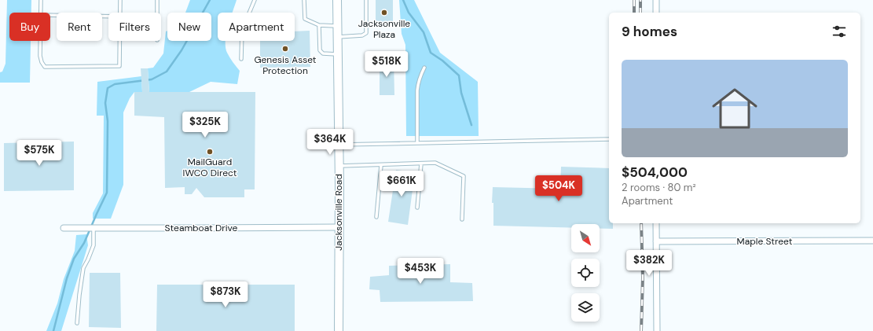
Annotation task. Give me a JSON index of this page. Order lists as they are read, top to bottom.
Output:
{
  "streets": {
    "main road": ["Jacksonville Road"],
    "street": ["Steamboat Drive", "Maple Street"]
  },
  "crossings": [
    ["Jacksonville Road", "Steamboat Drive"]
  ],
  "places": ["Jacksonville Plaza", "Genesis Asset Protection", "MailGuard IWCO Direct"],
  "north": "bottom right",
  "page": {
    "chip": [
      "Buy",
      "Rent",
      "Filters",
      "New",
      "Apartment"
    ],
    "heading": "9 homes",
    "list": [
      {
        "name": "$504,000",
        "note": "2 rooms · 80 m² · Apartment"
      }
    ],
    "price": [
      "$518K",
      "$325K",
      "$364K",
      "$575K",
      "$661K",
      "$504K",
      "$382K",
      "$453K",
      "$873K"
    ]
  }
}
